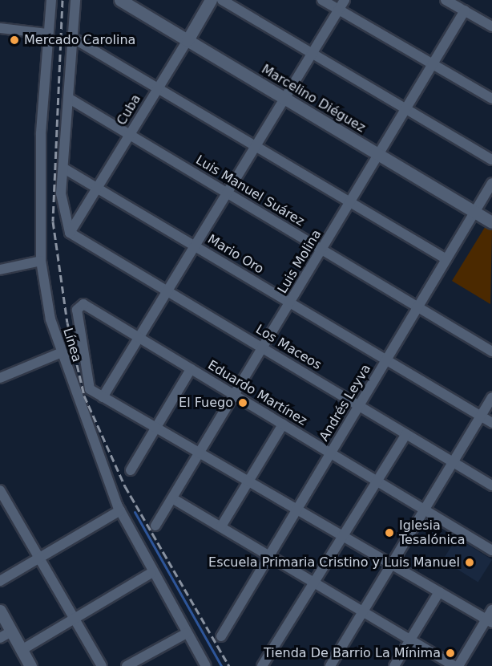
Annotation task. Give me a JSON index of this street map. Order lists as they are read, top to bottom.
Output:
{
  "streets": {
    "street": [
      "Marcelino Diéguez",
      "Cuba",
      "Luis Manuel Suárez",
      "Mario Oro",
      "Luis Molina",
      "Línea",
      "Los Maceos",
      "Eduardo Martínez",
      "Andrés Leyva"
    ]
  },
  "crossings": [
    ["Marcelino Diéguez", "Cuba"],
    ["Marcelino Diéguez", "Luis Molina"],
    ["Marcelino Diéguez", "Andrés Leyva"],
    ["Cuba", "Luis Manuel Suárez"],
    ["Cuba", "Mario Oro"],
    ["Cuba", "Los Maceos"],
    ["Luis Manuel Suárez", "Luis Molina"],
    ["Luis Manuel Suárez", "Andrés Leyva"],
    ["Mario Oro", "Luis Molina"],
    ["Mario Oro", "Andrés Leyva"],
    ["Luis Molina", "Línea"],
    ["Luis Molina", "Los Maceos"],
    ["Luis Molina", "Eduardo Martínez"],
    ["Línea", "Eduardo Martínez"],
    ["Línea", "Andrés Leyva"],
    ["Los Maceos", "Andrés Leyva"],
    ["Eduardo Martínez", "Andrés Leyva"]
  ],
  "places": [
    "Mercado Carolina",
    "El Fuego",
    "Iglesia Tesalónica",
    "Escuela Primaria Cristino y Luis Manuel",
    "Tienda De Barrio La Mínima"
  ]
}
